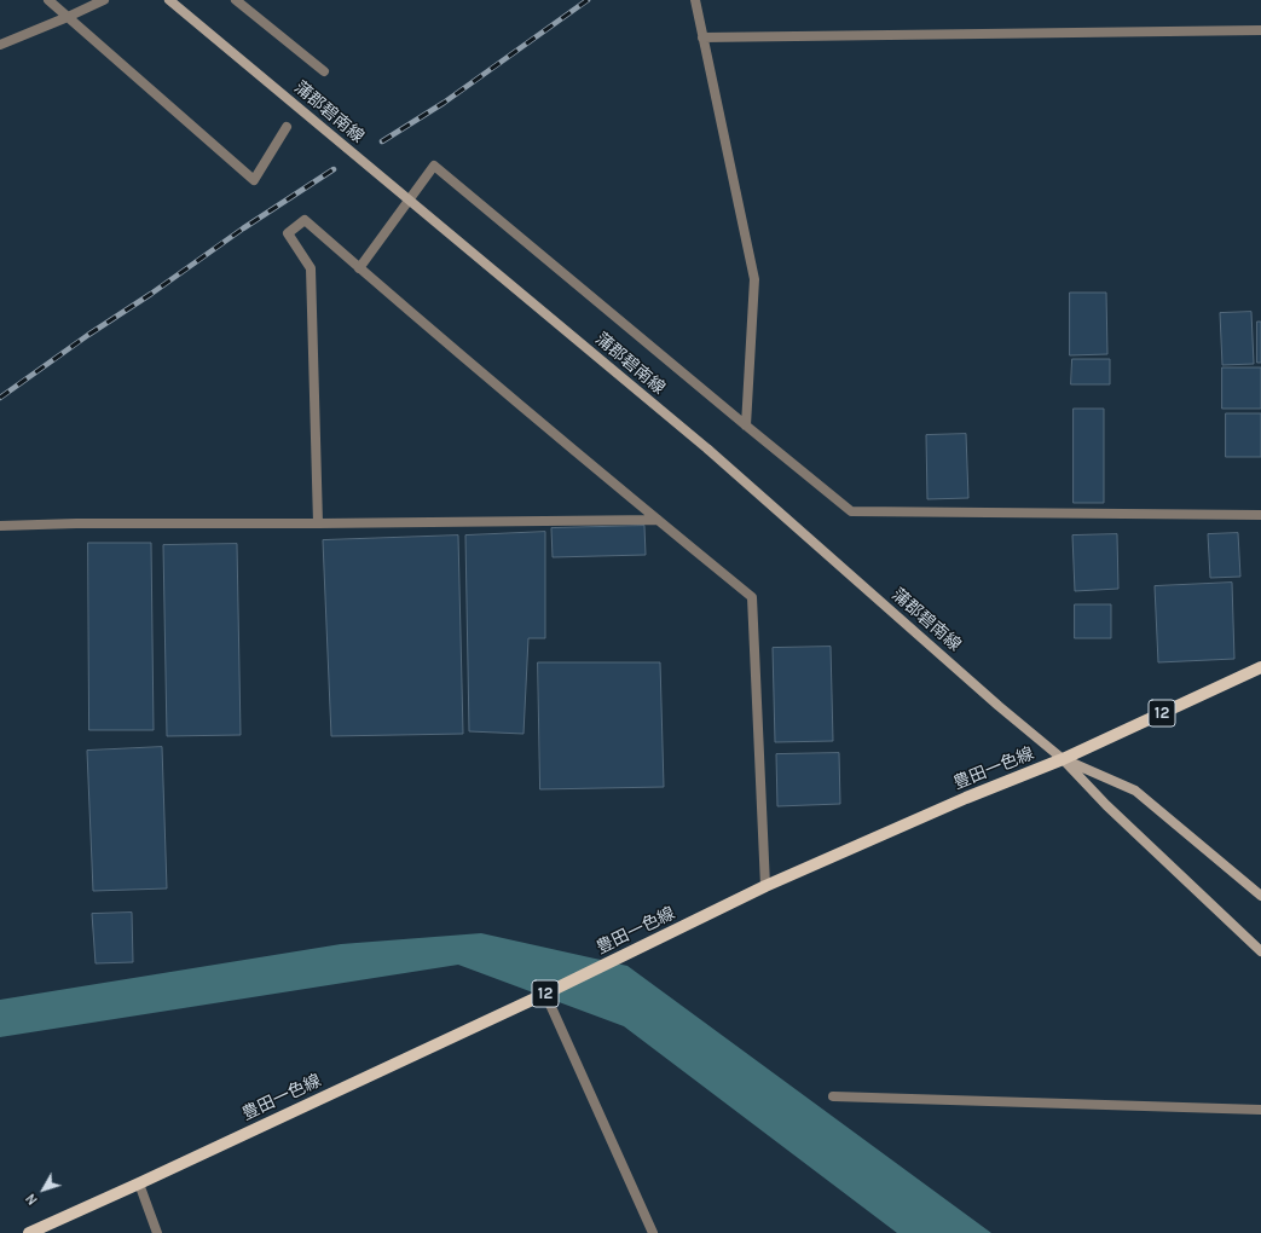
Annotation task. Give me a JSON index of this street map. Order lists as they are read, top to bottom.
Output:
{
  "streets": {
    "main road": ["蒲郡碧南線", "12", "豊田一色線"]
  },
  "crossings": [
    ["蒲郡碧南線", "豊田一色線"]
  ],
  "north": "bottom left"
}
